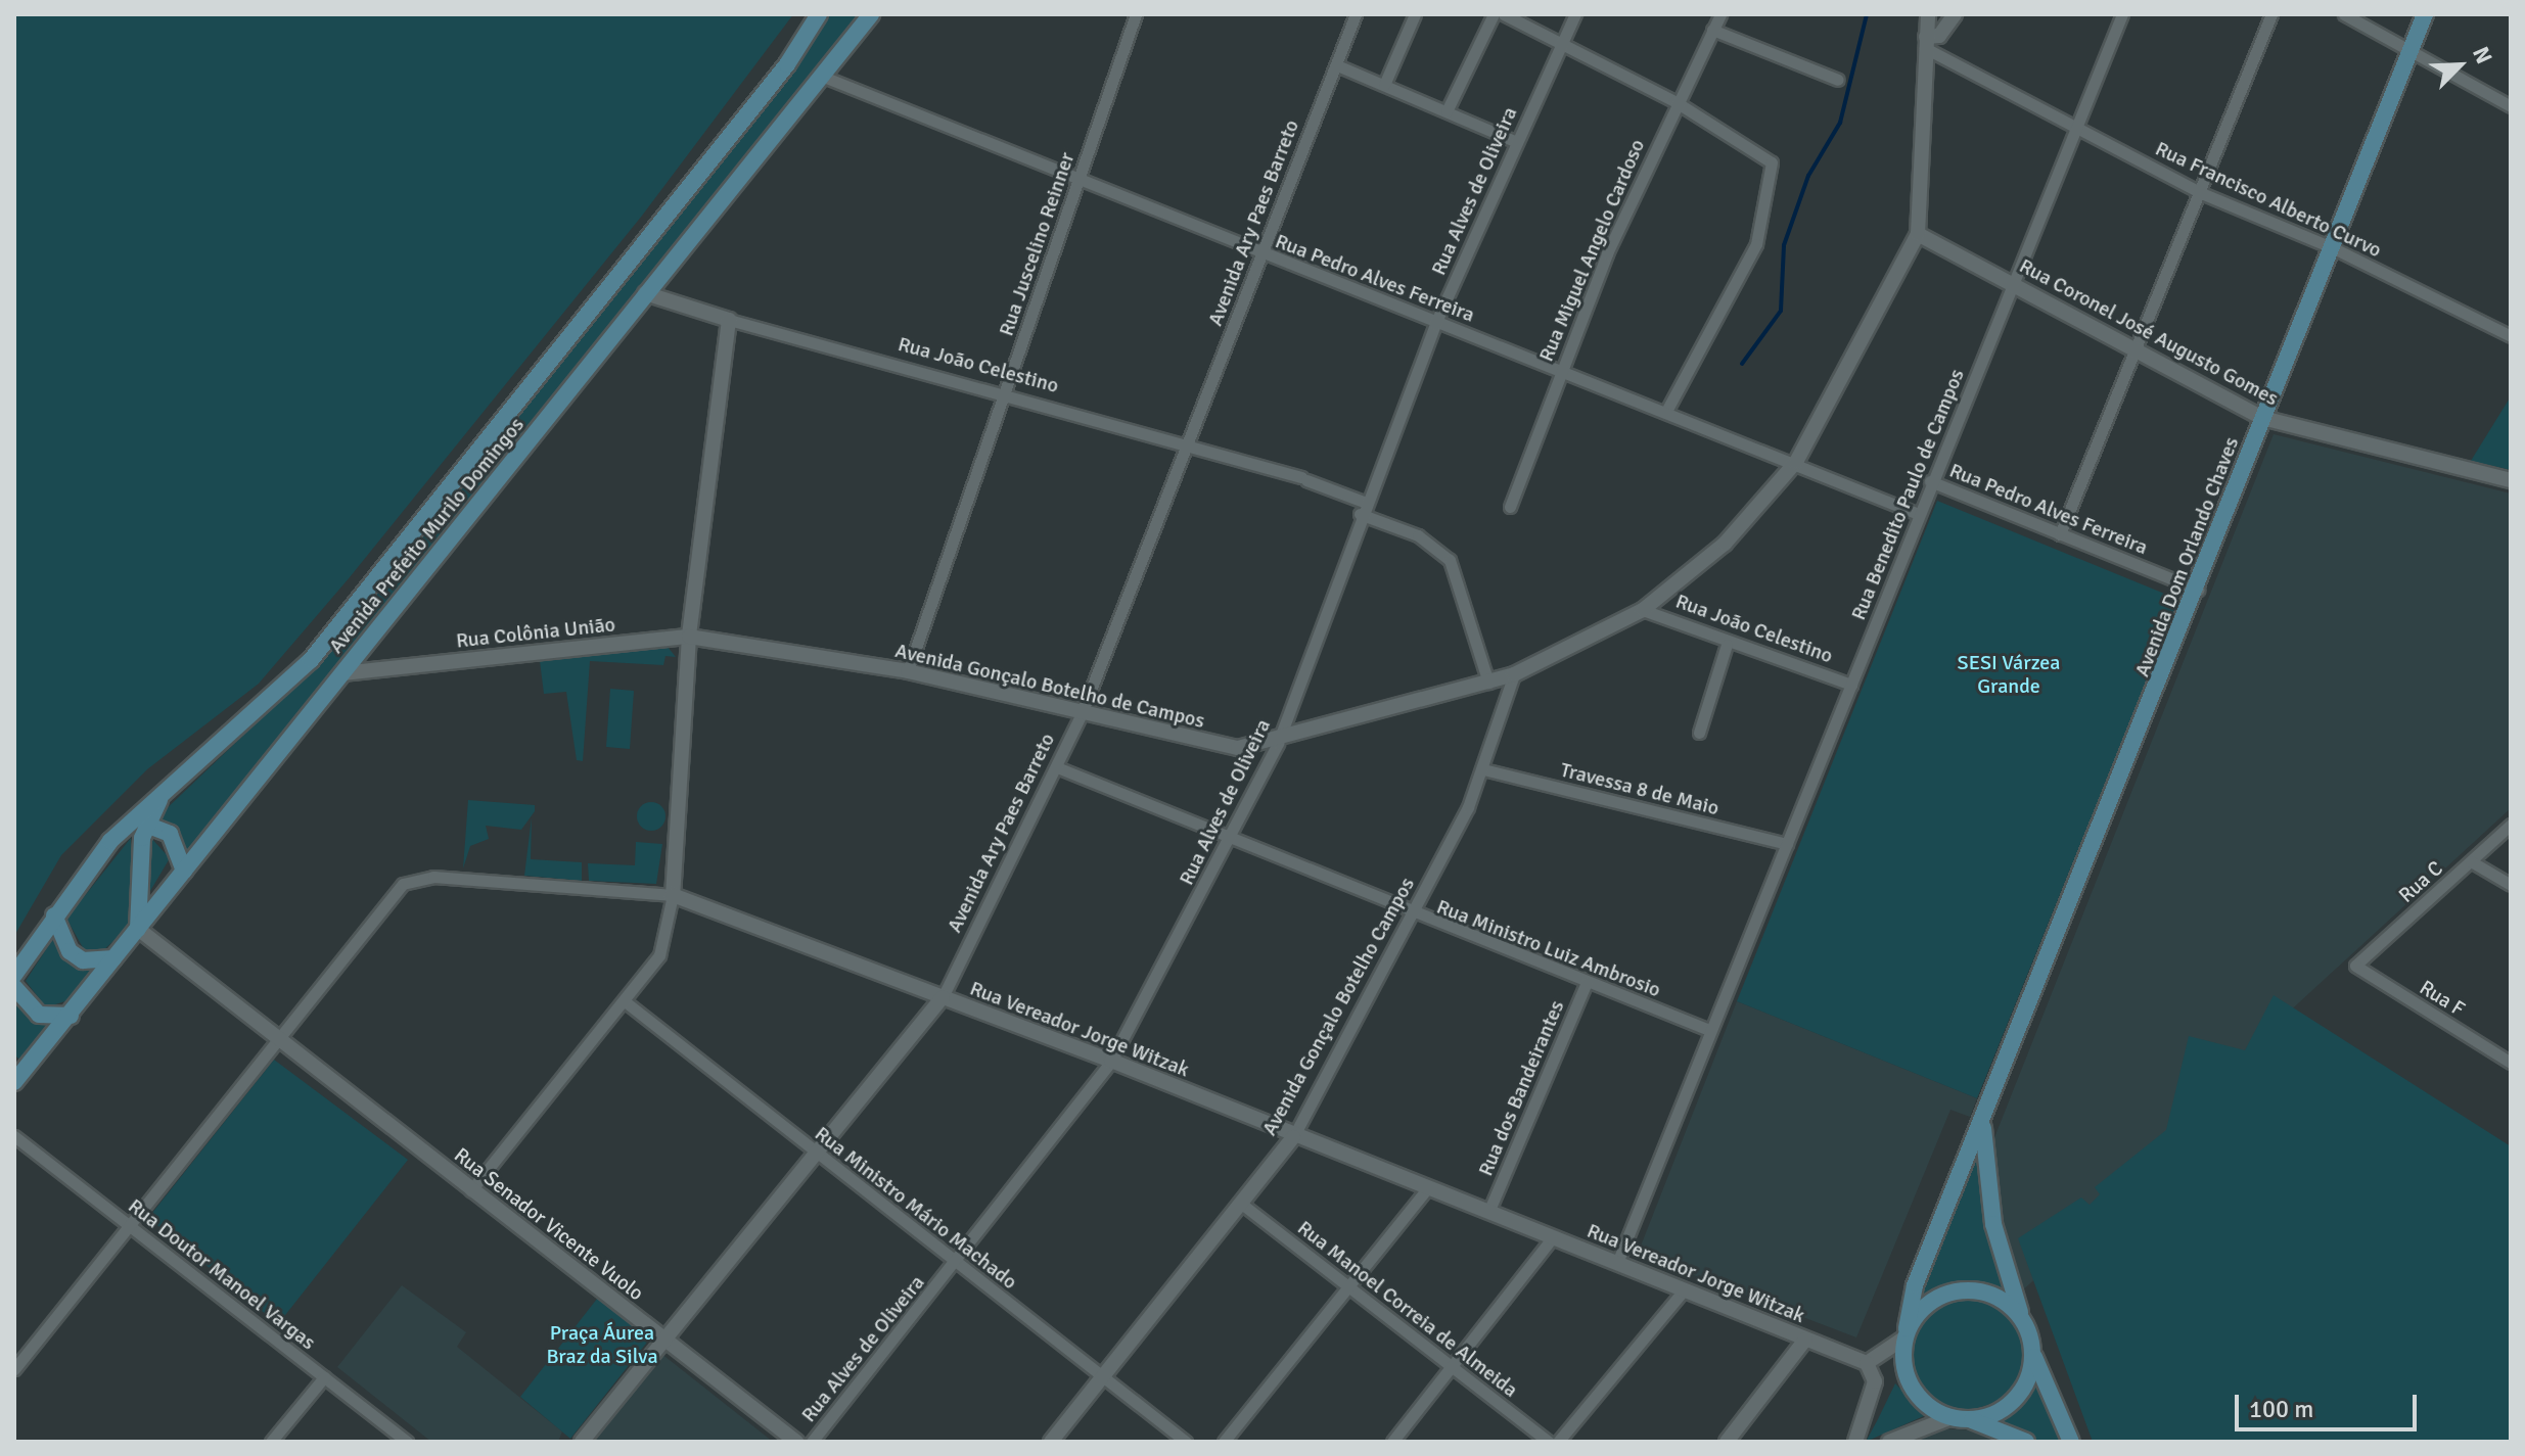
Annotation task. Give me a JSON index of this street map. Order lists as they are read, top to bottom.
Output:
{
  "streets": {
    "main road": ["Avenida Prefeito Murilo Domingos", "Avenida Dom Orlando Chaves"],
    "street": [
      "Rua Alves de Oliveira",
      "Rua Francisco Alberto Curvo",
      "Avenida Ary Paes Barreto",
      "Rua Juscelino Reinner",
      "Rua Miguel Angelo Cardoso",
      "Rua Pedro Alves Ferreira",
      "Rua Coronel José Augusto Gomes",
      "Rua João Celestino",
      "Rua Benedito Paulo de Campos",
      "Rua Colônia União",
      "Avenida Gonçalo Botelho de Campos",
      "Travessa 8 de Maio",
      "Rua C",
      "Rua Ministro Luiz Ambrosio",
      "Rua F",
      "Avenida Gonçalo Botelho Campos",
      "Rua Vereador Jorge Witzak",
      "Rua dos Bandeirantes",
      "Rua Ministro Mário Machado",
      "Rua Senador Vicente Vuolo",
      "Rua Doutor Manoel Vargas",
      "Rua Manoel Correia de Almeida"
    ]
  },
  "crossings": [
    ["Rua Alves de Oliveira", "Rua Pedro Alves Ferreira"],
    ["Rua Alves de Oliveira", "Rua João Celestino"],
    ["Rua Alves de Oliveira", "Avenida Gonçalo Botelho de Campos"],
    ["Rua Alves de Oliveira", "Rua Ministro Luiz Ambrosio"],
    ["Rua Alves de Oliveira", "Rua Vereador Jorge Witzak"],
    ["Rua Alves de Oliveira", "Rua Ministro Mário Machado"],
    ["Rua Francisco Alberto Curvo", "Rua Benedito Paulo de Campos"],
    ["Rua Francisco Alberto Curvo", "Avenida Dom Orlando Chaves"],
    ["Rua Francisco Alberto Curvo", "Avenida Gonçalo Botelho de Campos"],
    ["Avenida Ary Paes Barreto", "Rua Pedro Alves Ferreira"],
    ["Avenida Ary Paes Barreto", "Rua João Celestino"],
    ["Avenida Ary Paes Barreto", "Avenida Gonçalo Botelho de Campos"],
    ["Avenida Ary Paes Barreto", "Rua Ministro Luiz Ambrosio"],
    ["Avenida Ary Paes Barreto", "Rua Vereador Jorge Witzak"],
    ["Avenida Ary Paes Barreto", "Rua Ministro Mário Machado"],
    ["Avenida Ary Paes Barreto", "Rua Senador Vicente Vuolo"],
    ["Rua Juscelino Reinner", "Rua Pedro Alves Ferreira"],
    ["Rua Juscelino Reinner", "Rua João Celestino"],
    ["Rua Juscelino Reinner", "Avenida Gonçalo Botelho de Campos"],
    ["Rua Miguel Angelo Cardoso", "Rua Pedro Alves Ferreira"],
    ["Rua Pedro Alves Ferreira", "Rua Benedito Paulo de Campos"],
    ["Rua Pedro Alves Ferreira", "Avenida Prefeito Murilo Domingos"],
    ["Rua Pedro Alves Ferreira", "Avenida Dom Orlando Chaves"],
    ["Rua Pedro Alves Ferreira", "Avenida Gonçalo Botelho de Campos"],
    ["Rua Coronel José Augusto Gomes", "Rua Benedito Paulo de Campos"],
    ["Rua Coronel José Augusto Gomes", "Avenida Dom Orlando Chaves"],
    ["Rua Coronel José Augusto Gomes", "Avenida Gonçalo Botelho de Campos"],
    ["Rua João Celestino", "Rua Benedito Paulo de Campos"],
    ["Rua João Celestino", "Avenida Prefeito Murilo Domingos"],
    ["Rua João Celestino", "Avenida Gonçalo Botelho de Campos"],
    ["Rua Benedito Paulo de Campos", "Travessa 8 de Maio"],
    ["Rua Benedito Paulo de Campos", "Rua Ministro Luiz Ambrosio"],
    ["Rua Benedito Paulo de Campos", "Rua Vereador Jorge Witzak"],
    ["Avenida Prefeito Murilo Domingos", "Rua Colônia União"],
    ["Avenida Prefeito Murilo Domingos", "Rua Senador Vicente Vuolo"],
    ["Rua Colônia União", "Avenida Gonçalo Botelho de Campos"],
    ["Avenida Gonçalo Botelho de Campos", "Avenida Gonçalo Botelho Campos"],
    ["Travessa 8 de Maio", "Avenida Gonçalo Botelho Campos"],
    ["Rua C", "Rua F"],
    ["Rua Ministro Luiz Ambrosio", "Avenida Gonçalo Botelho Campos"],
    ["Rua Ministro Luiz Ambrosio", "Rua dos Bandeirantes"],
    ["Avenida Gonçalo Botelho Campos", "Rua Vereador Jorge Witzak"],
    ["Avenida Gonçalo Botelho Campos", "Rua Ministro Mário Machado"],
    ["Avenida Gonçalo Botelho Campos", "Rua Manoel Correia de Almeida"],
    ["Rua Vereador Jorge Witzak", "Rua dos Bandeirantes"],
    ["Rua Vereador Jorge Witzak", "Rua Senador Vicente Vuolo"],
    ["Rua Vereador Jorge Witzak", "Rua Doutor Manoel Vargas"]
  ],
  "parks": ["SESI Várzea Grande", "Praça Áurea Braz da Silva"],
  "scale_bar": "100 m",
  "north": "top right"
}
